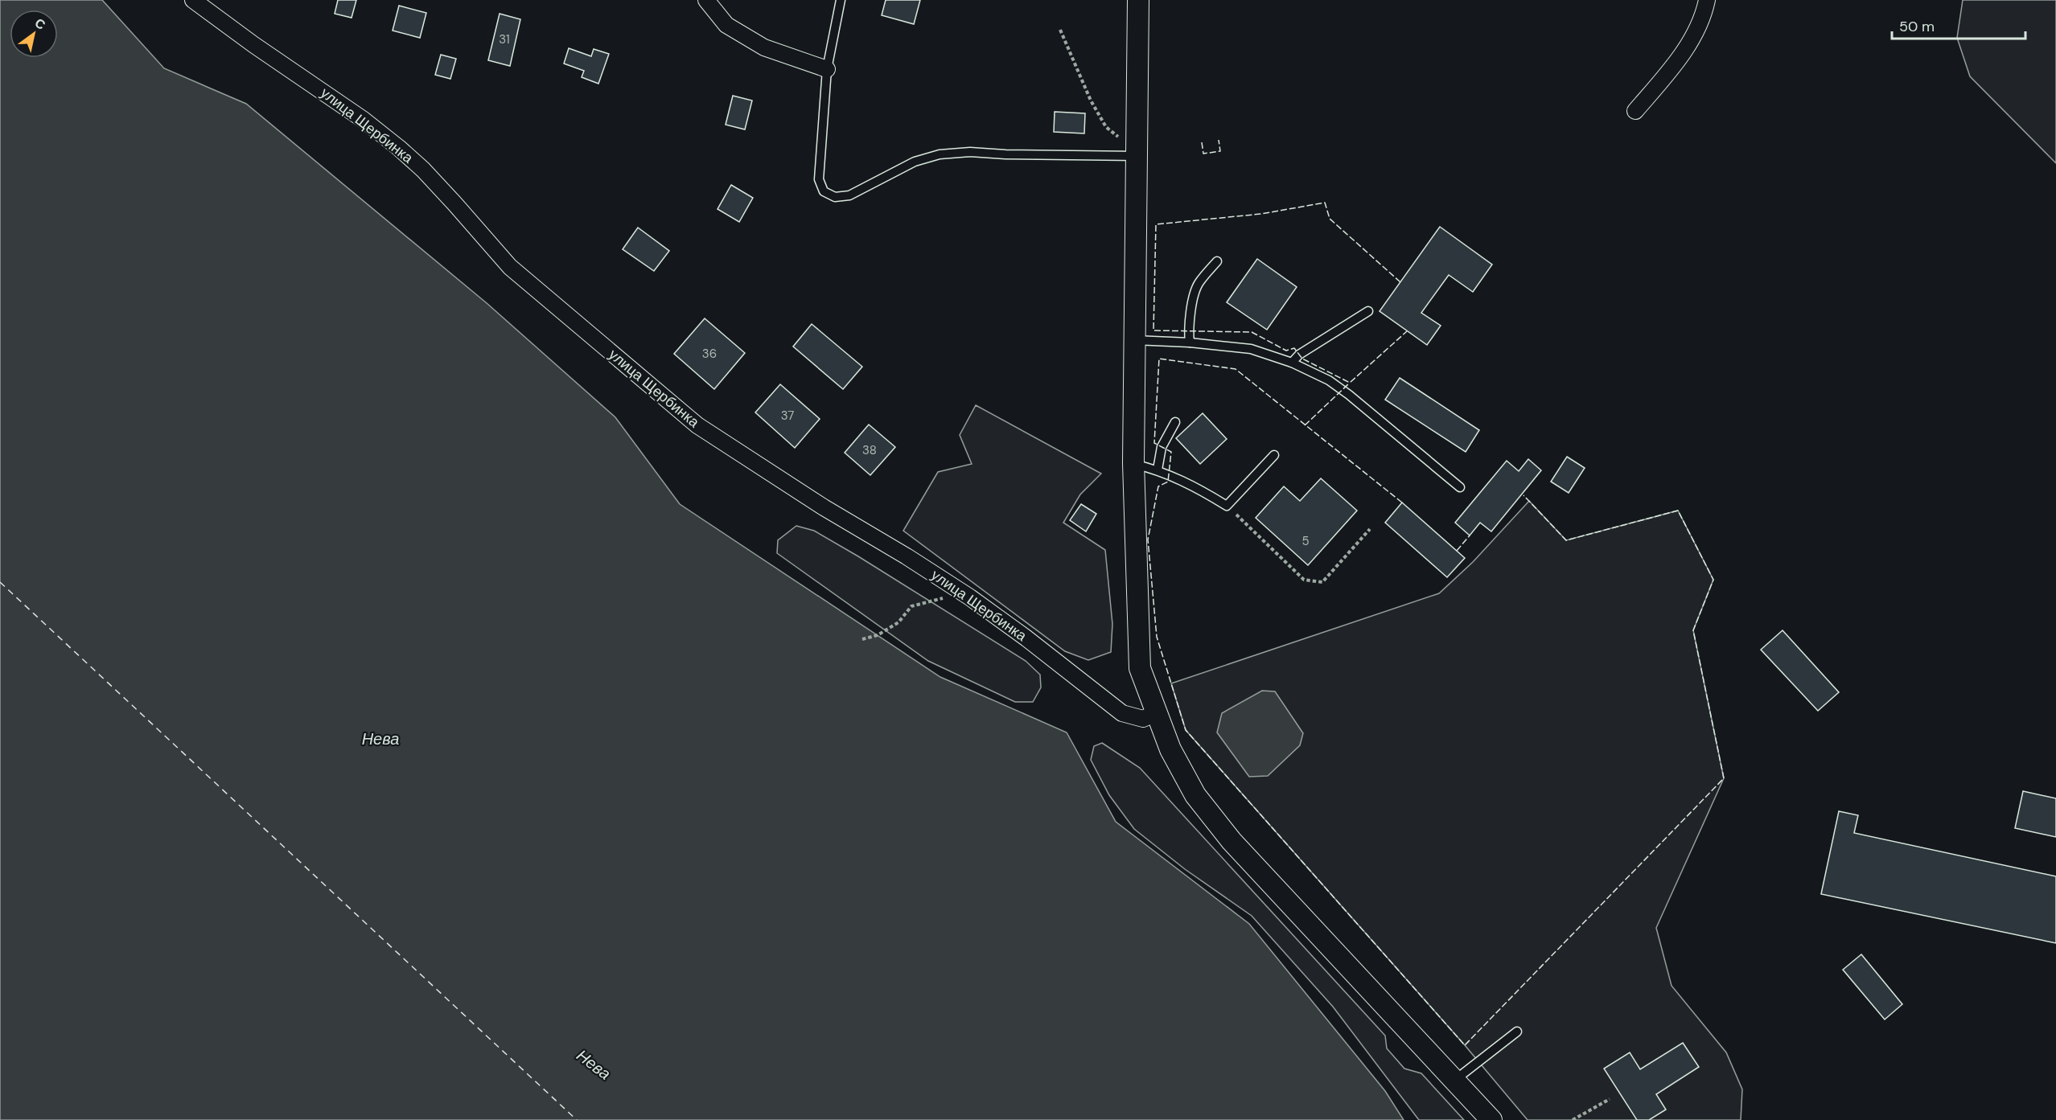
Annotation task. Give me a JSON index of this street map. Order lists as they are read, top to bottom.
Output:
{
  "streets": {
    "street": ["улица Щербинка"]
  },
  "water": ["Нева"],
  "house_numbers": [
    "31",
    "36",
    "37",
    "38",
    "5"
  ],
  "scale_bar": "50 m",
  "north": "top right"
}
